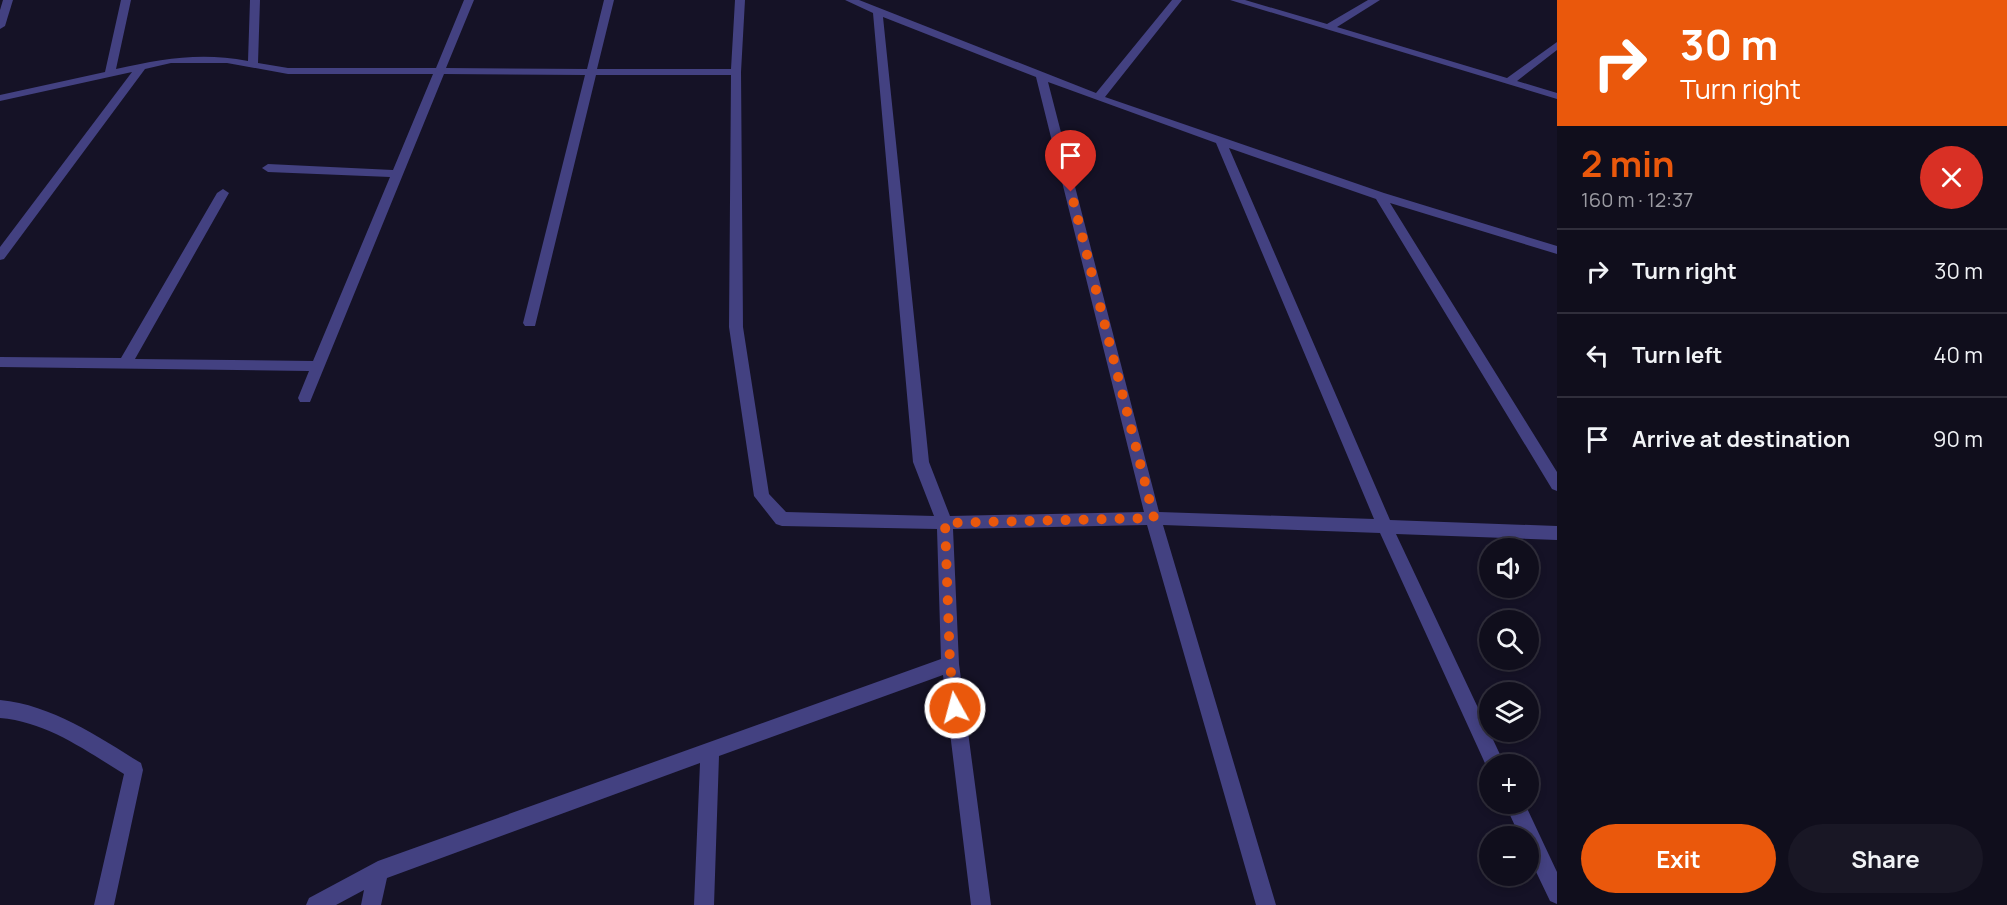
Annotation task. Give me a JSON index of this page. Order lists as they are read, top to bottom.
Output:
{
  "page": {
    "turn": ["30 m", "Turn right"],
    "heading": ["2 min", "160 m · 12:37"],
    "list": [
      {
        "name": "Turn right",
        "value": "30 m"
      },
      {
        "name": "Turn left",
        "value": "40 m"
      },
      {
        "name": "Arrive at destination",
        "value": "90 m"
      }
    ],
    "map_buttons": ["+", "−"],
    "buttons": ["Exit", "Share"]
  }
}
